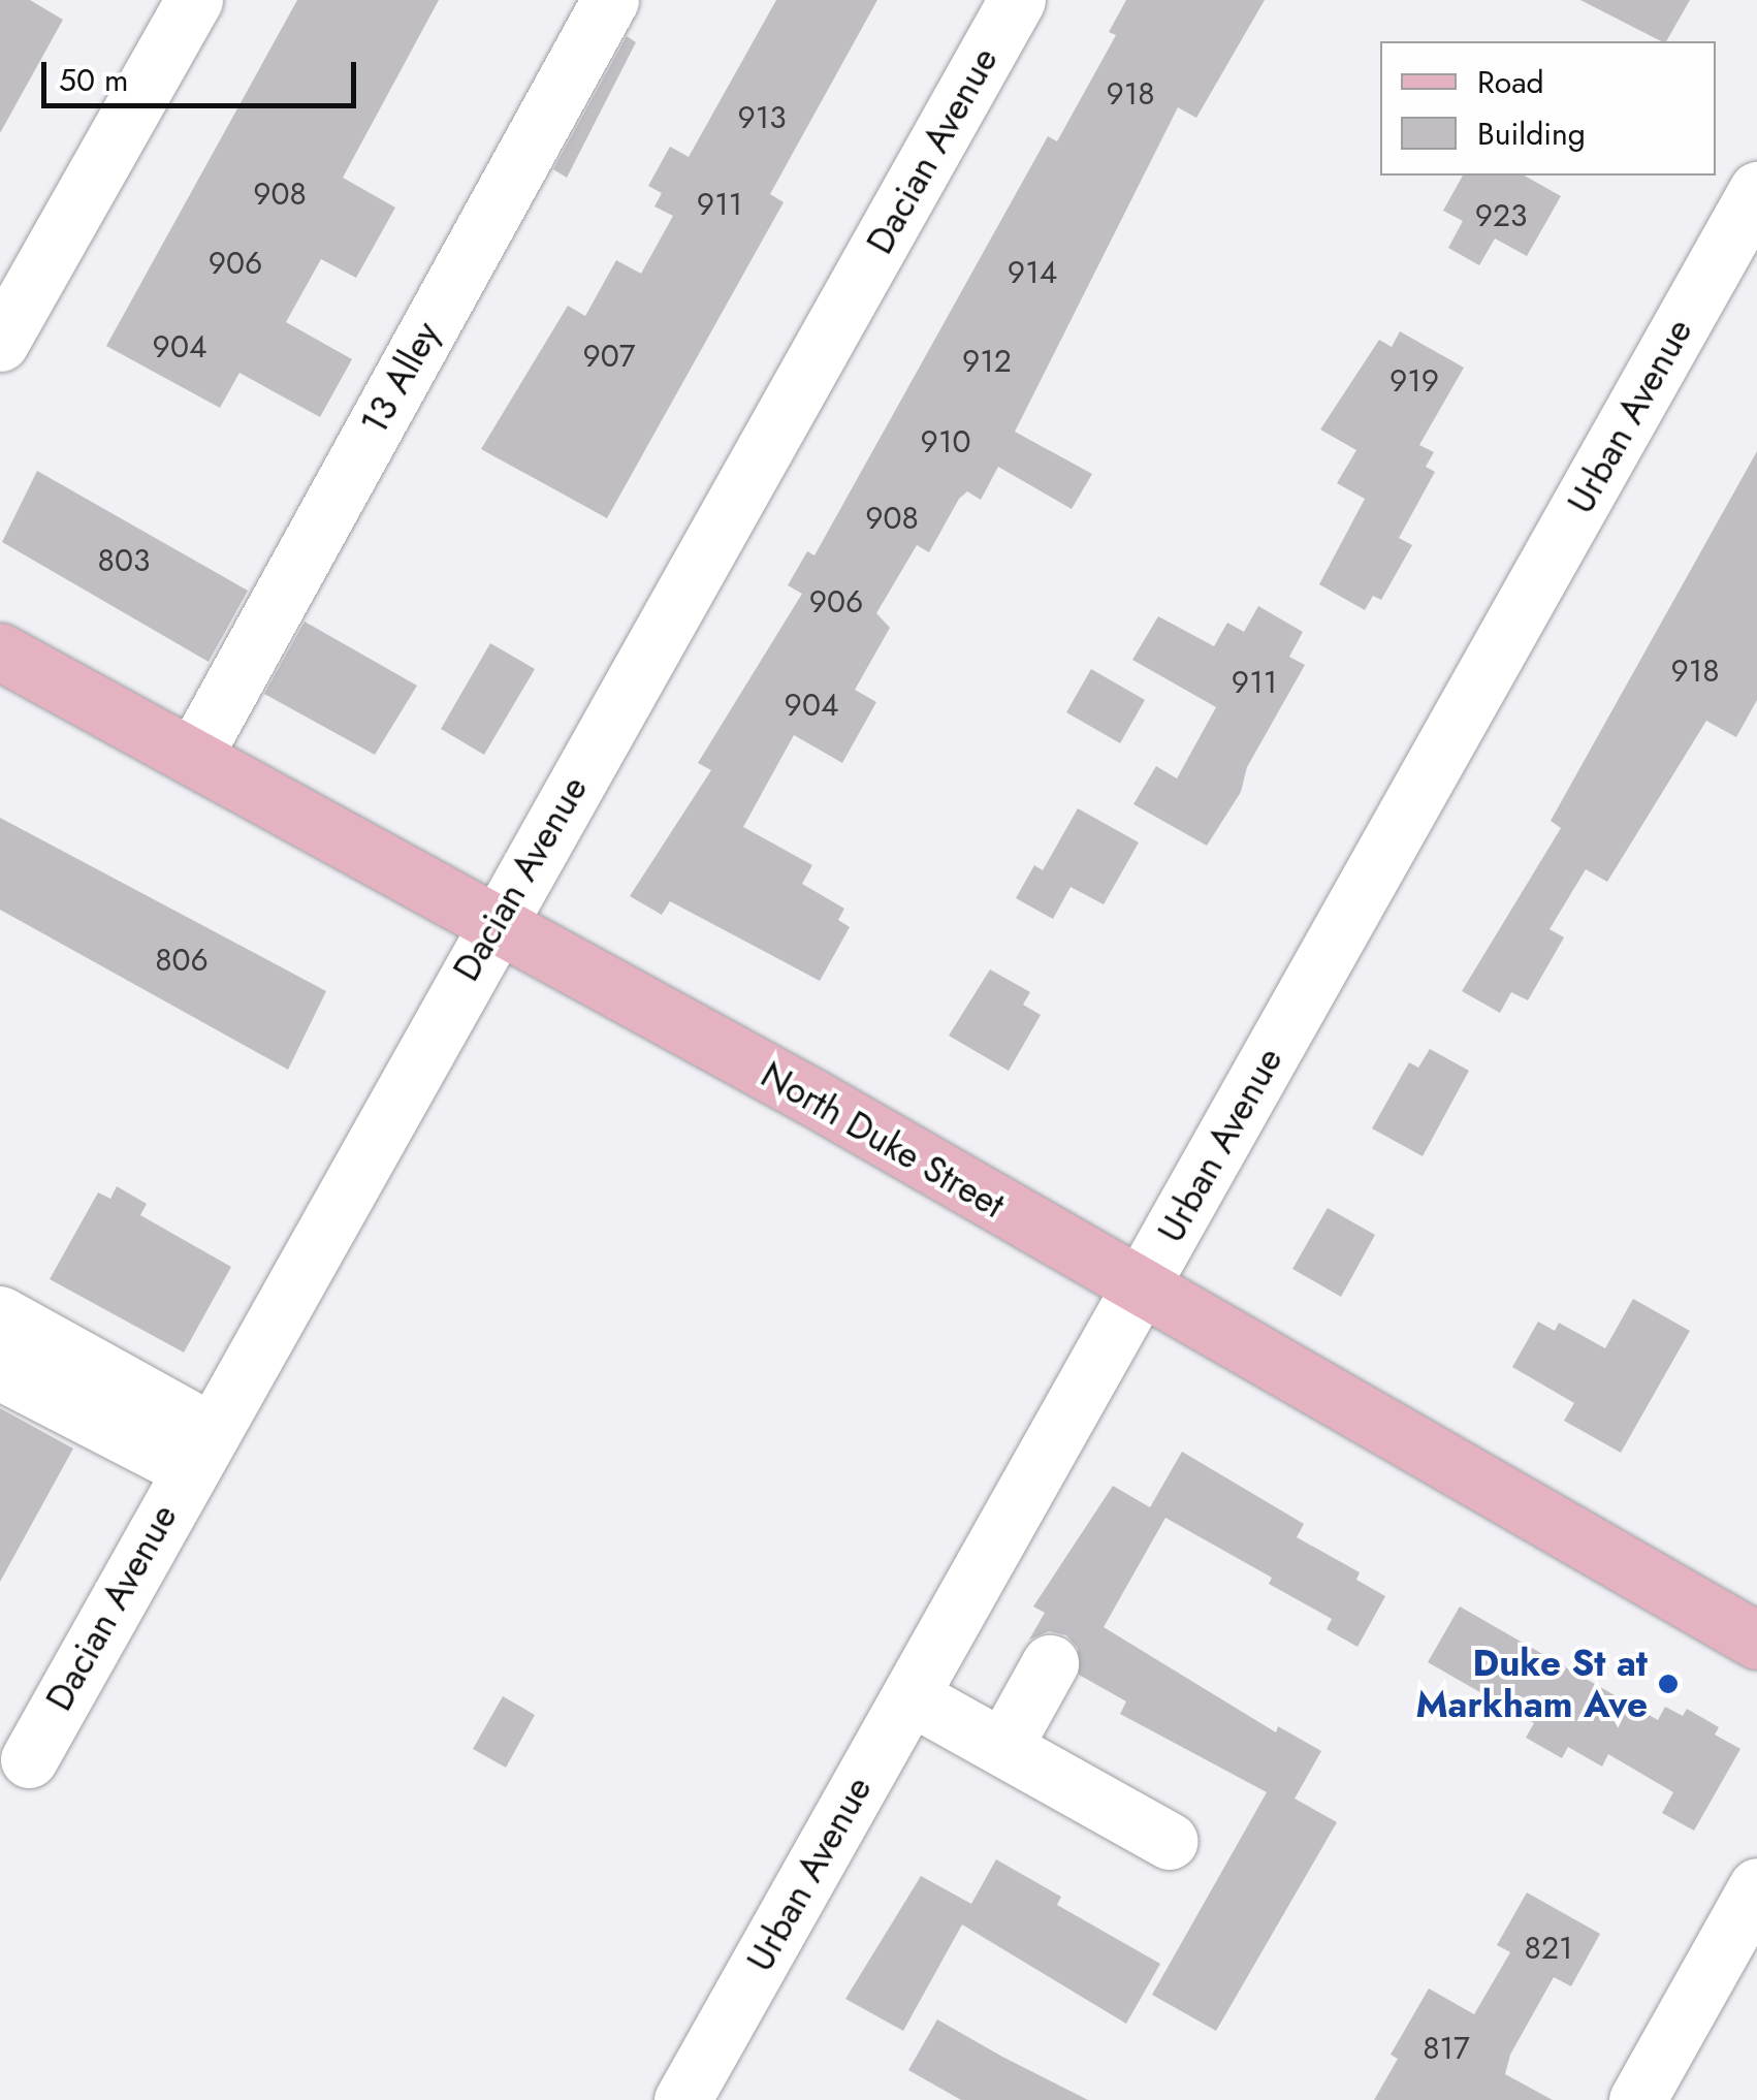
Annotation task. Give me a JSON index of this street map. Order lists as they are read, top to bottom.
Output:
{
  "streets": {
    "main road": ["North Duke Street"],
    "street": ["Dacian Avenue", "13 Alley", "Urban Avenue"]
  },
  "crossings": [
    ["Dacian Avenue", "North Duke Street"],
    ["13 Alley", "North Duke Street"],
    ["Urban Avenue", "North Duke Street"]
  ],
  "places": ["Duke St at Markham Ave"],
  "house_numbers": [
    "918",
    "913",
    "908",
    "911",
    "923",
    "906",
    "914",
    "904",
    "907",
    "912",
    "919",
    "910",
    "908",
    "803",
    "906",
    "918",
    "911",
    "904",
    "806",
    "821",
    "817"
  ],
  "legend": ["Road", "Building"],
  "scale_bar": "50 m"
}
